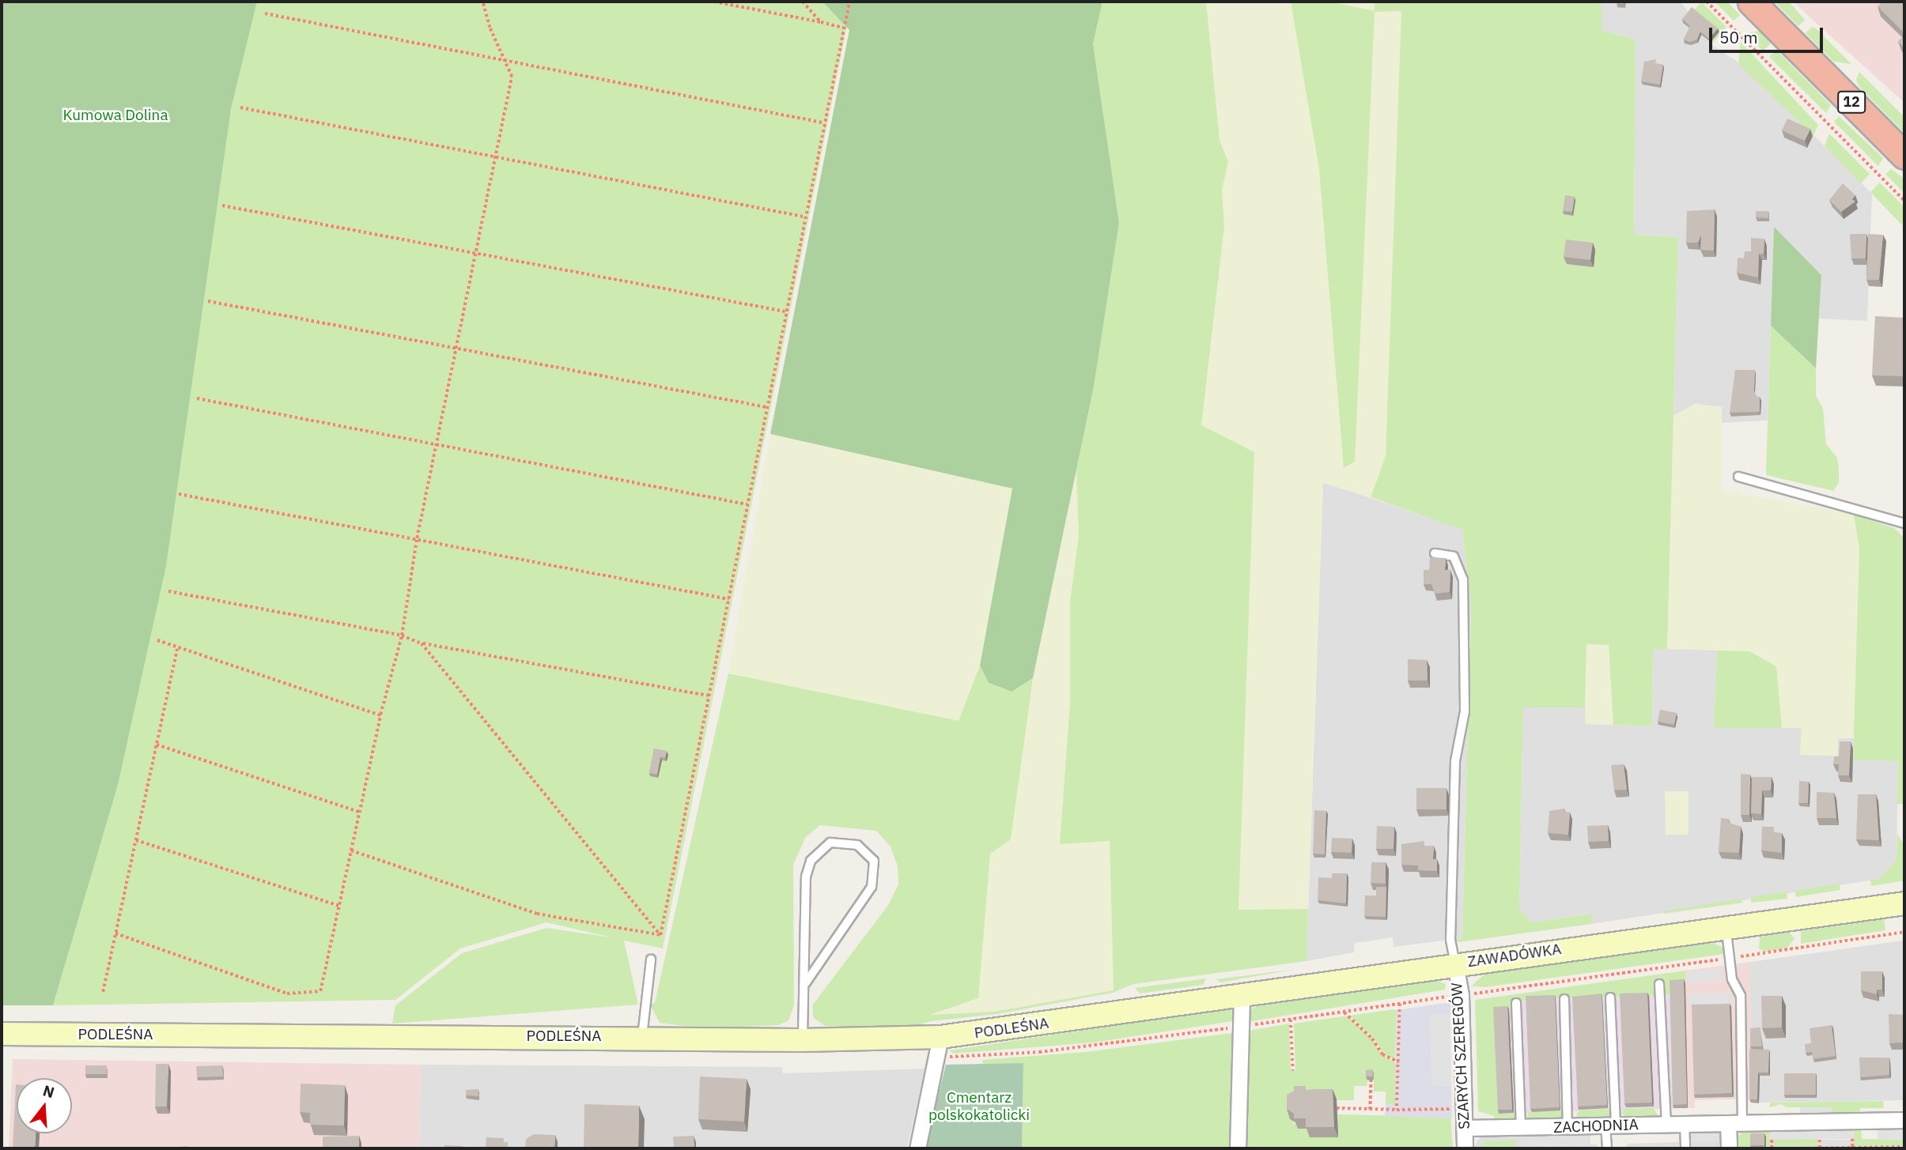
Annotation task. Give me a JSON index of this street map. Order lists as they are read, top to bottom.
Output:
{
  "streets": {
    "highway": ["12"],
    "main road": ["ZAWADÓWKA", "PODLEŚNA"],
    "street": ["SZARYCH SZEREGÓW", "ZACHODNIA"]
  },
  "crossings": [
    ["ZAWADÓWKA", "PODLEŚNA"],
    ["ZAWADÓWKA", "SZARYCH SZEREGÓW"],
    ["SZARYCH SZEREGÓW", "ZACHODNIA"]
  ],
  "parks": ["Kumowa Dolina", "Cmentarz polskokatolicki"],
  "scale_bar": "50 m",
  "north": "top"
}
